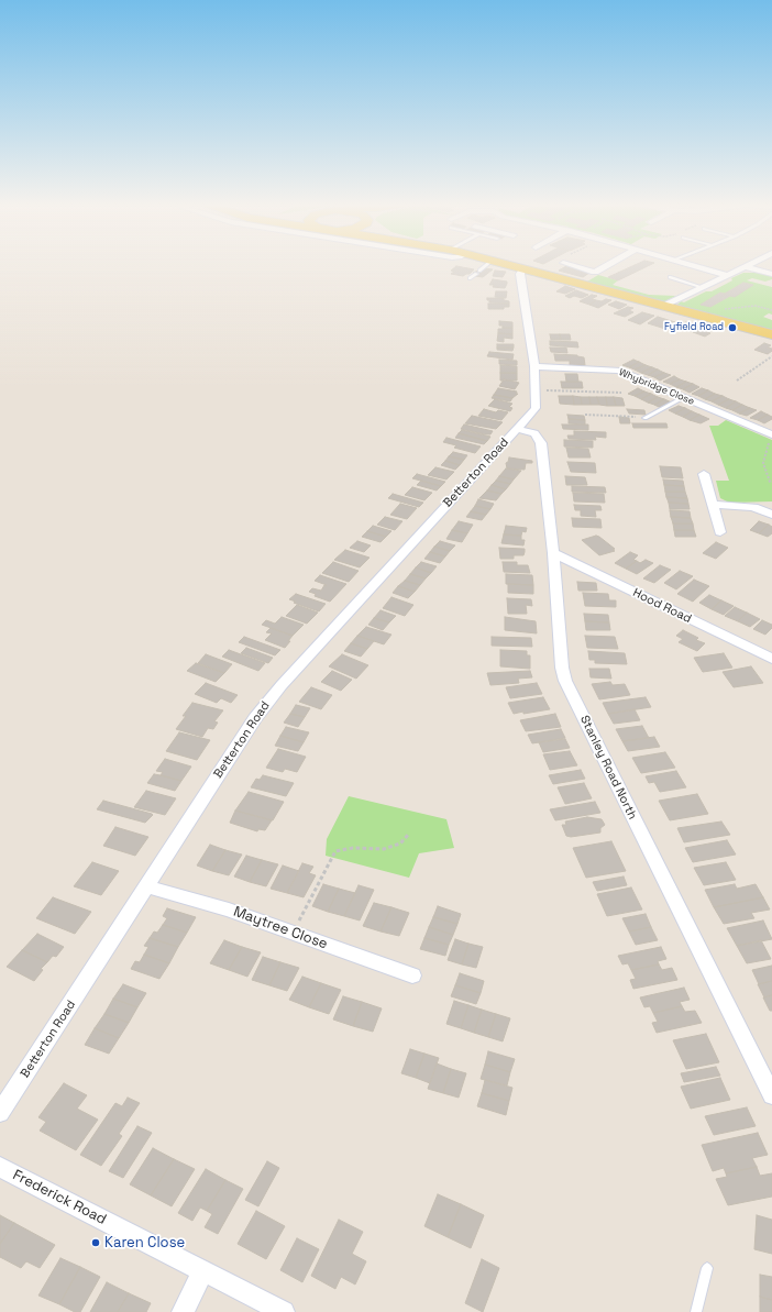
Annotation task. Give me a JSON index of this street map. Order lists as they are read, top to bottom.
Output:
{
  "streets": {
    "street": [
      "Whybridge Close",
      "Betterton Road",
      "Hood Road",
      "Stanley Road North",
      "Maytree Close",
      "Frederick Road"
    ]
  },
  "crossings": [
    ["Betterton Road", "Stanley Road North"],
    ["Betterton Road", "Maytree Close"],
    ["Hood Road", "Stanley Road North"]
  ],
  "places": ["Fyfield Road", "Karen Close"]
}
